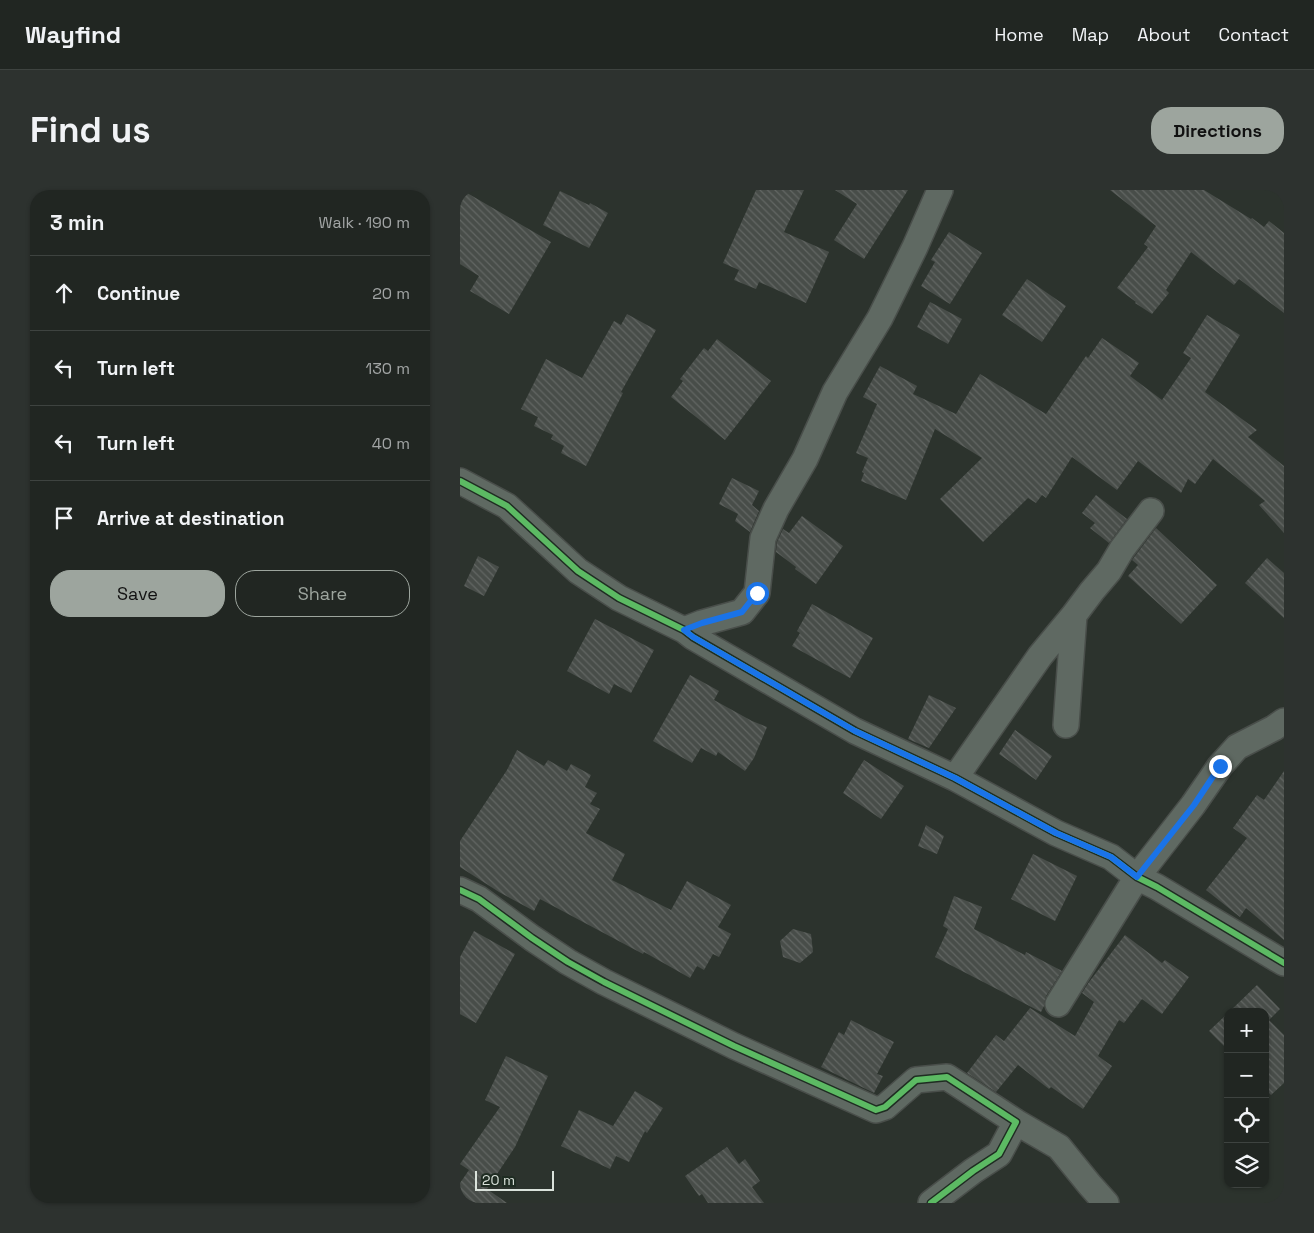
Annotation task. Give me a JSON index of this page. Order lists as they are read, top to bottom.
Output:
{
  "scale_bar": "20 m",
  "page": {
    "header": "Wayfind",
    "nav": [
      "Home",
      "Map",
      "About",
      "Contact"
    ],
    "buttons": [
      "Directions",
      ["Save", "Share"]
    ],
    "title": "Find us",
    "heading": ["3 min", "Walk · 190 m"],
    "list": [
      ["Continue", "20 m"],
      ["Turn left", "130 m"],
      ["Turn left", "40 m"],
      "Arrive at destination"
    ],
    "map_buttons": ["+", "−"],
    "scale": "20 m"
  }
}
